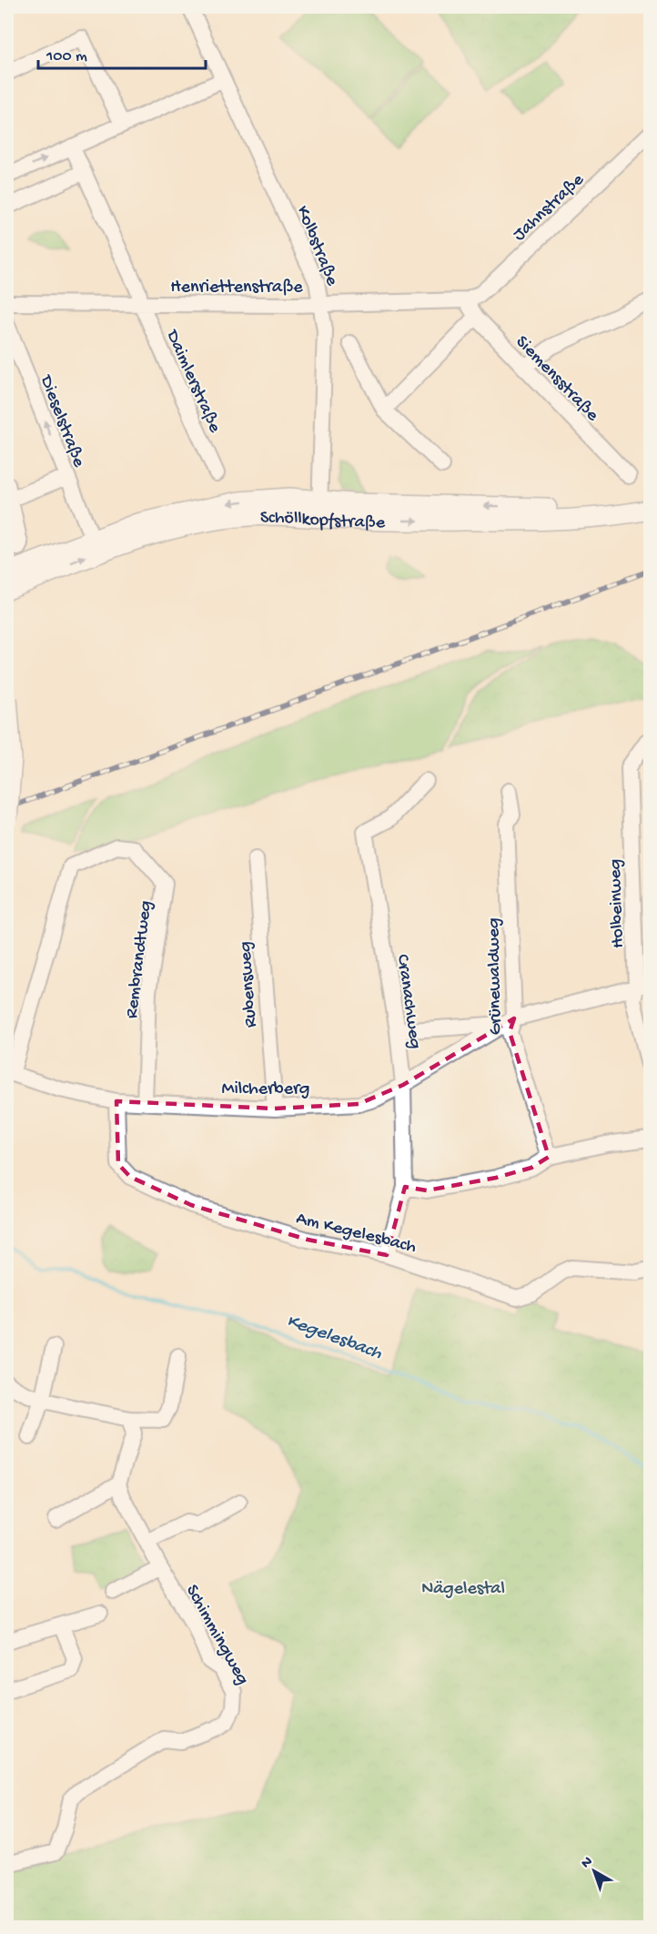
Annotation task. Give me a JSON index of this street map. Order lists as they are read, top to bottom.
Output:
{
  "streets": {
    "main road": ["Schöllkopfstraße"],
    "street": [
      "Jahnstraße",
      "Kolbstraße",
      "Henriettenstraße",
      "Siemensstraße",
      "Daimlerstraße",
      "Dieselstraße",
      "Holbeinweg",
      "Rembrandtweg",
      "Grünewaldweg",
      "Rubensweg",
      "Cranachweg",
      "Milcherberg",
      "Am Kegelesbach",
      "Schimmingweg"
    ]
  },
  "crossings": [
    ["Jahnstraße", "Henriettenstraße"],
    ["Jahnstraße", "Siemensstraße"],
    ["Kolbstraße", "Henriettenstraße"],
    ["Kolbstraße", "Schöllkopfstraße"],
    ["Henriettenstraße", "Siemensstraße"],
    ["Henriettenstraße", "Daimlerstraße"],
    ["Holbeinweg", "Milcherberg"],
    ["Rembrandtweg", "Milcherberg"],
    ["Grünewaldweg", "Milcherberg"],
    ["Rubensweg", "Milcherberg"],
    ["Cranachweg", "Milcherberg"],
    ["Cranachweg", "Am Kegelesbach"],
    ["Milcherberg", "Am Kegelesbach"]
  ],
  "one_way": ["Dieselstraße"],
  "water": ["Kegelesbach"],
  "parks": ["Nägelestal"],
  "scale_bar": "100 m",
  "north": "top left"
}
